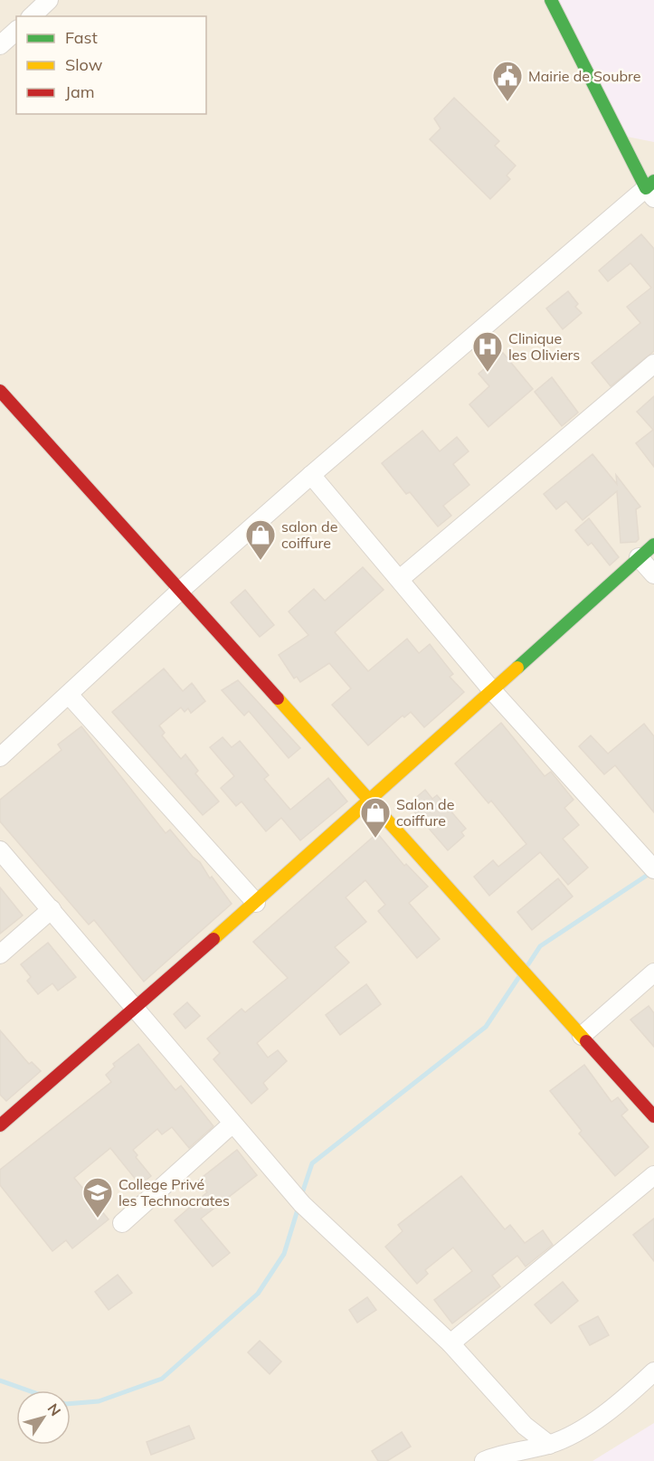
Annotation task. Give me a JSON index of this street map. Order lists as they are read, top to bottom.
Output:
{
  "places": {
    "public building": ["Mairie de Soubre"],
    "hospital": ["Clinique les Oliviers"],
    "shop": ["salon de coiffure", "Salon de coiffure"],
    "school or university": ["College Privé les Technocrates"]
  },
  "legend": ["Fast", "Slow", "Jam"],
  "north": "top right"
}
